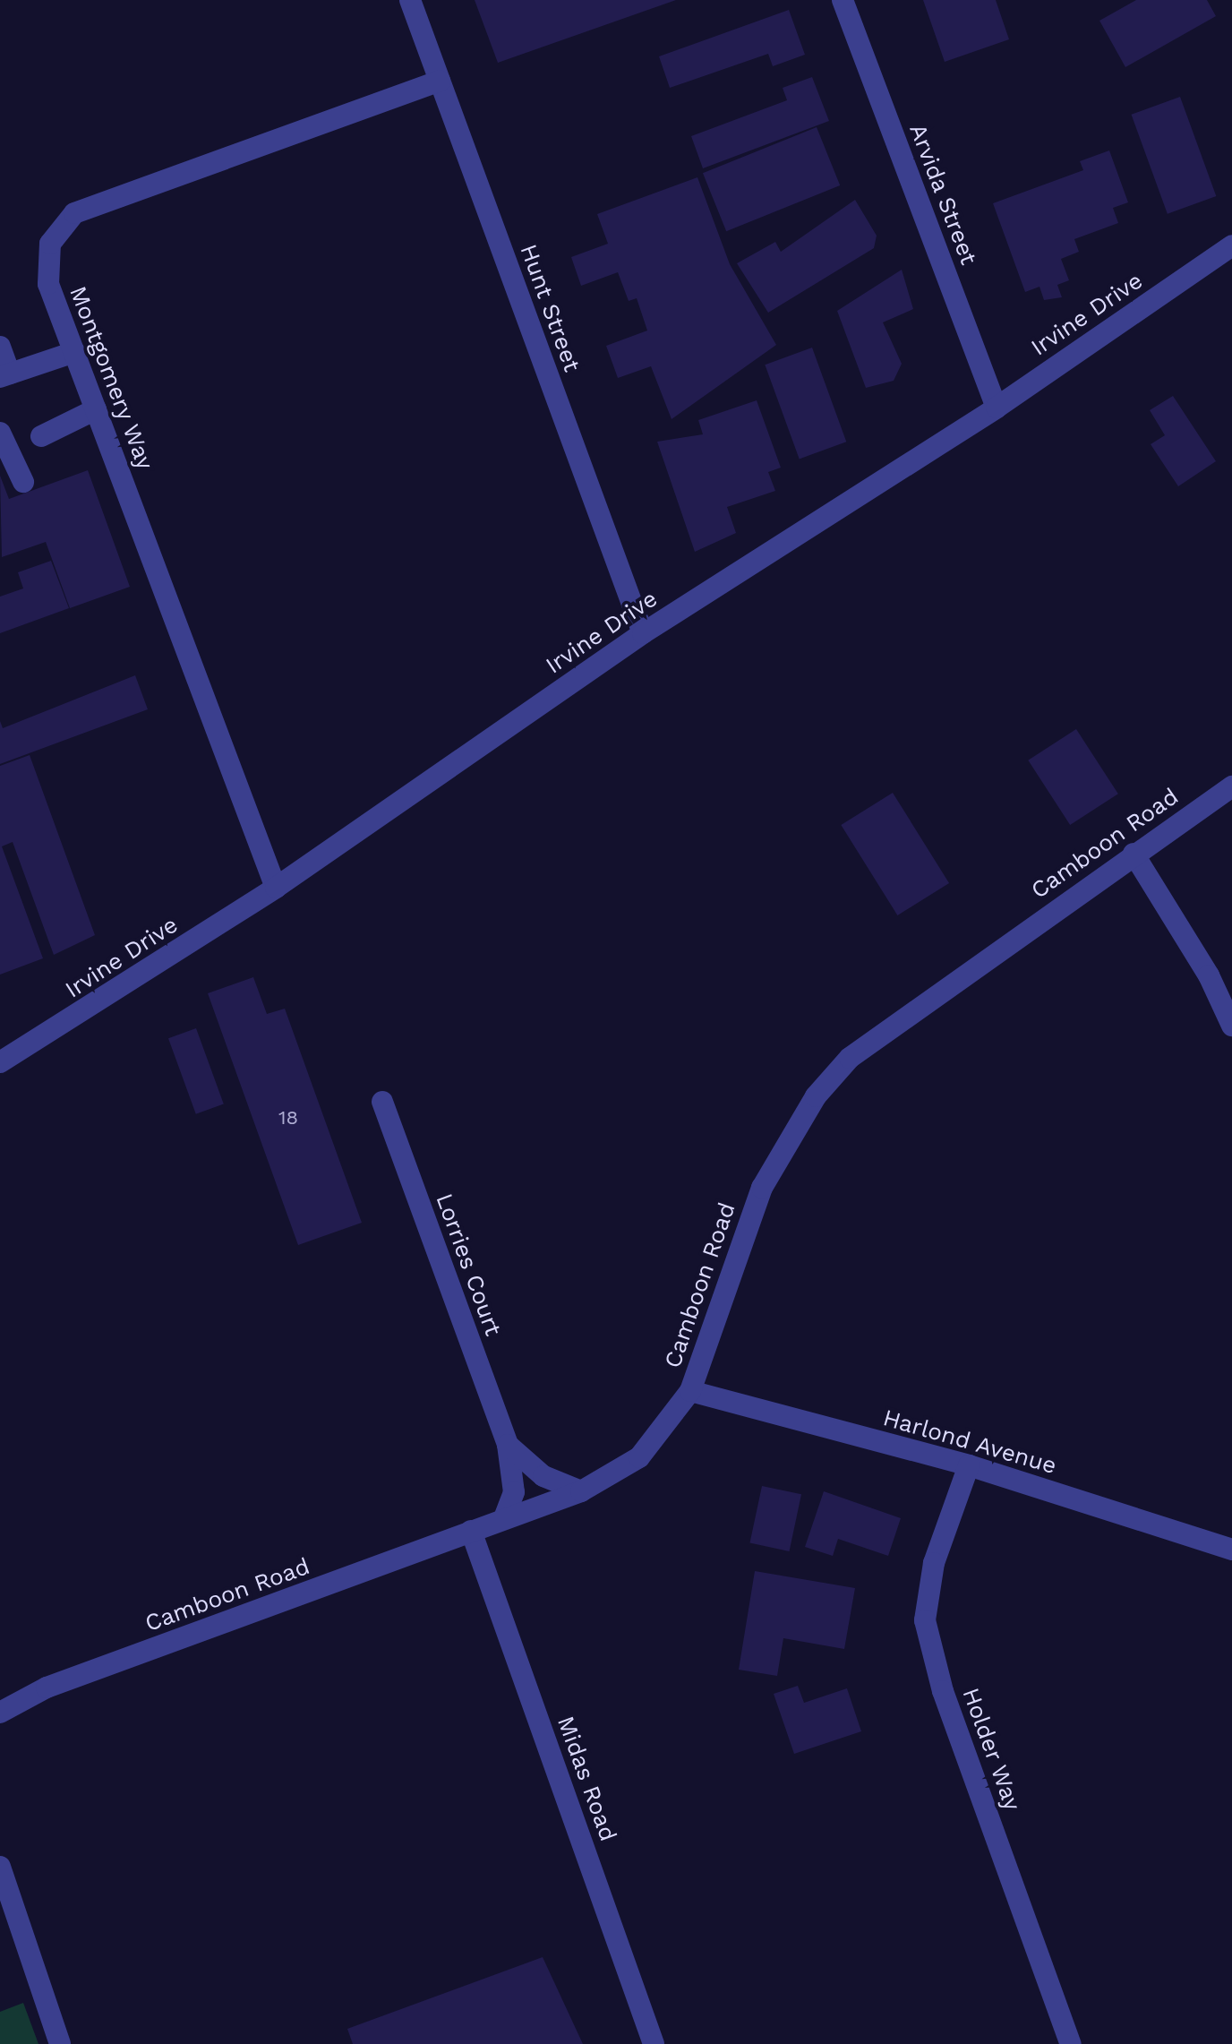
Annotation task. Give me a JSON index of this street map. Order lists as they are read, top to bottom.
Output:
{
  "streets": {
    "street": [
      "Arvida Street",
      "Hunt Street",
      "Irvine Drive",
      "Montgomery Way",
      "Camboon Road",
      "Lorries Court",
      "Harlond Avenue",
      "Holder Way",
      "Midas Road"
    ]
  },
  "crossings": [
    ["Arvida Street", "Irvine Drive"],
    ["Hunt Street", "Irvine Drive"],
    ["Hunt Street", "Montgomery Way"],
    ["Irvine Drive", "Montgomery Way"],
    ["Camboon Road", "Lorries Court"],
    ["Camboon Road", "Harlond Avenue"],
    ["Camboon Road", "Midas Road"],
    ["Harlond Avenue", "Holder Way"]
  ],
  "house_numbers": ["18"]
}
